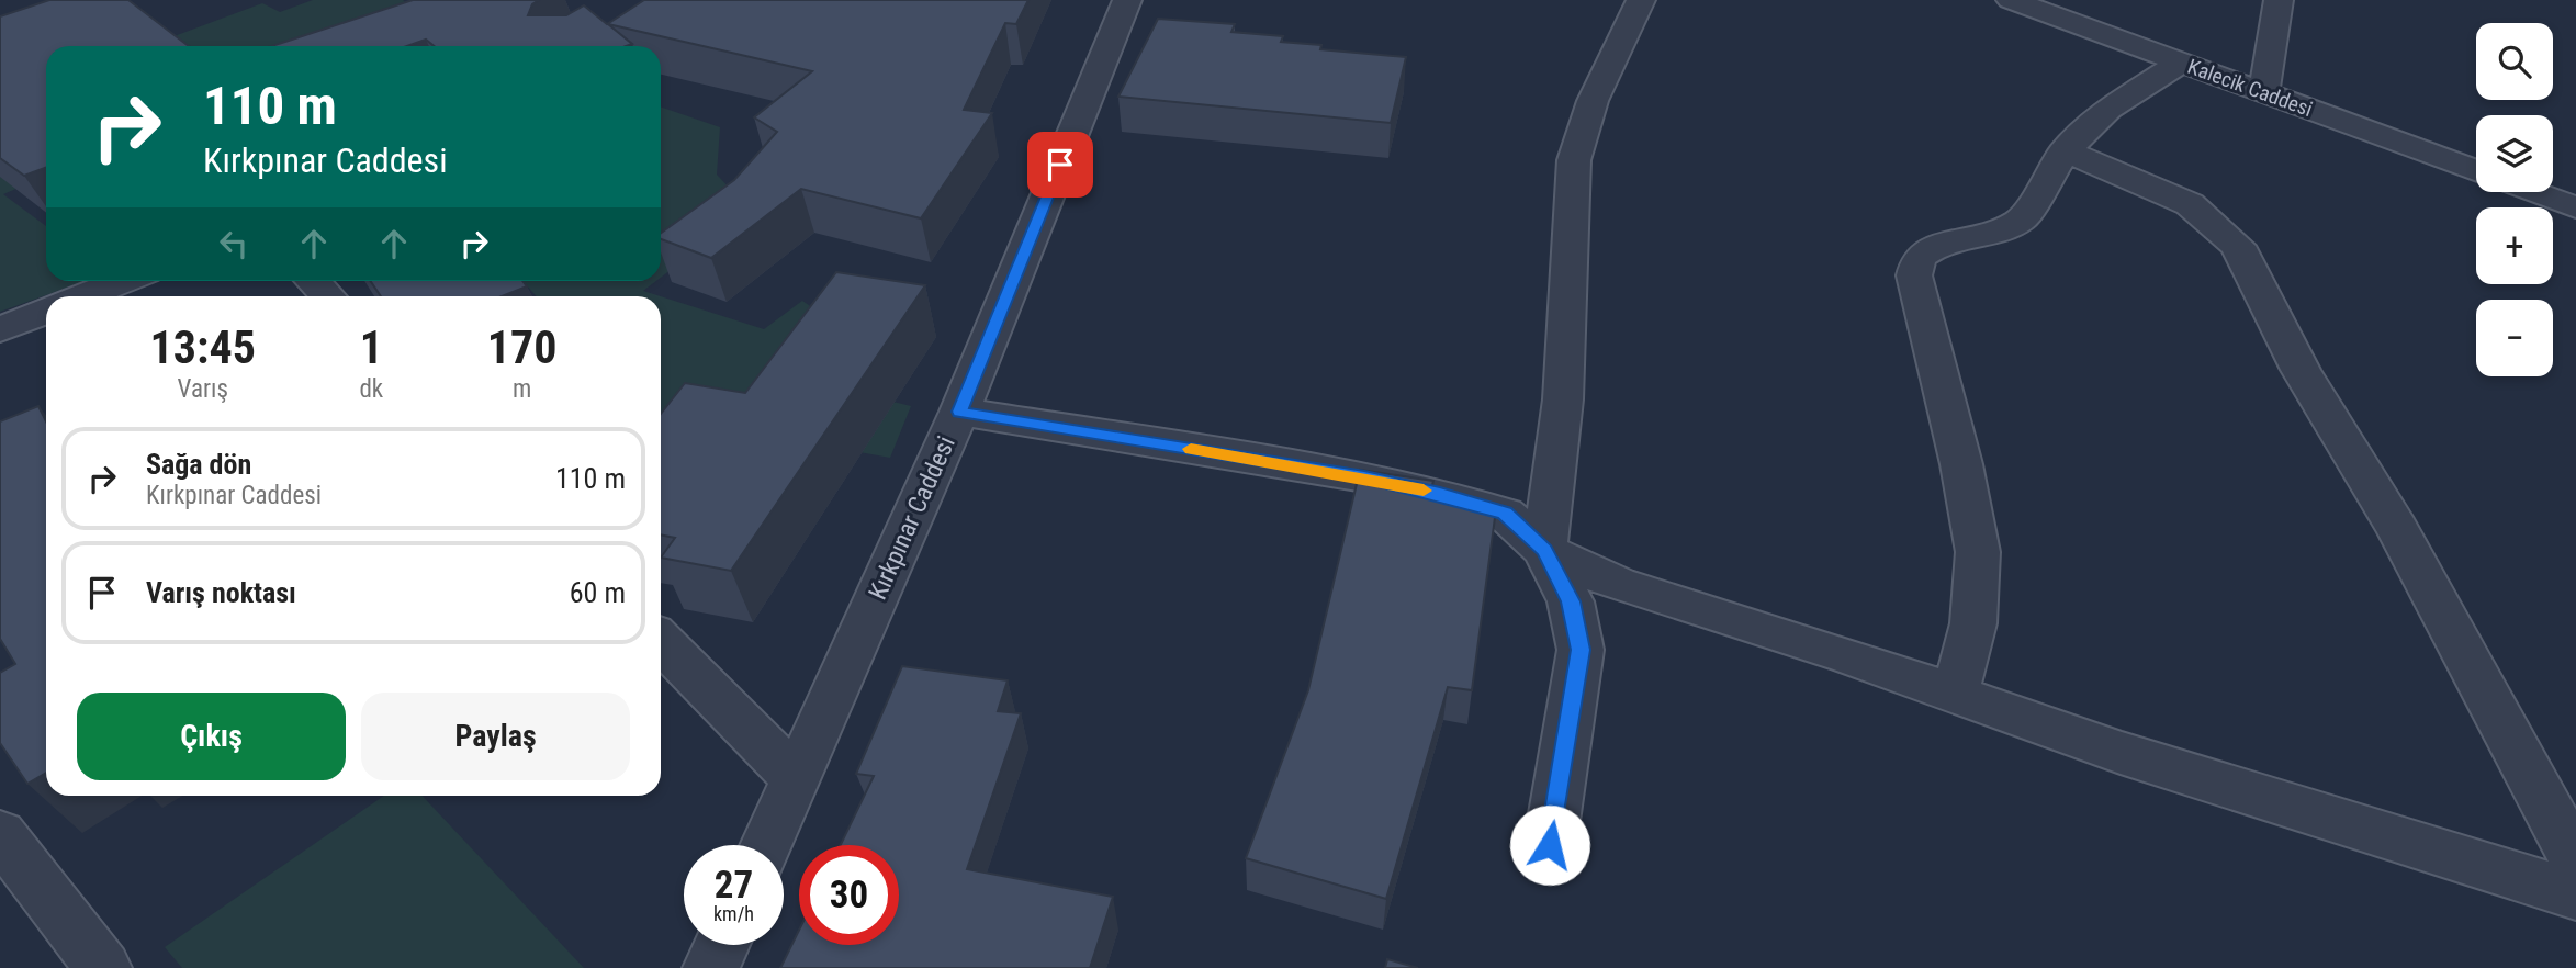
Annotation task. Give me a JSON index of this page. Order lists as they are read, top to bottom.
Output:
{
  "streets": {
    "street": ["Kalecik Caddesi", "Kırkpınar Caddesi"]
  },
  "page": {
    "map_buttons": ["+", "−"],
    "turn": ["110 m", "Kırkpınar Caddesi"],
    "eta": [
      "13:45",
      "Varış",
      "1",
      "dk",
      "170",
      "m"
    ],
    "list": [
      {
        "name": "Sağa dön",
        "note": "Kırkpınar Caddesi",
        "value": "110 m"
      },
      {
        "name": "Varış noktası",
        "value": "60 m"
      }
    ],
    "buttons": ["Çıkış", "Paylaş"],
    "speed": "27 km/h",
    "limit": "30"
  }
}
